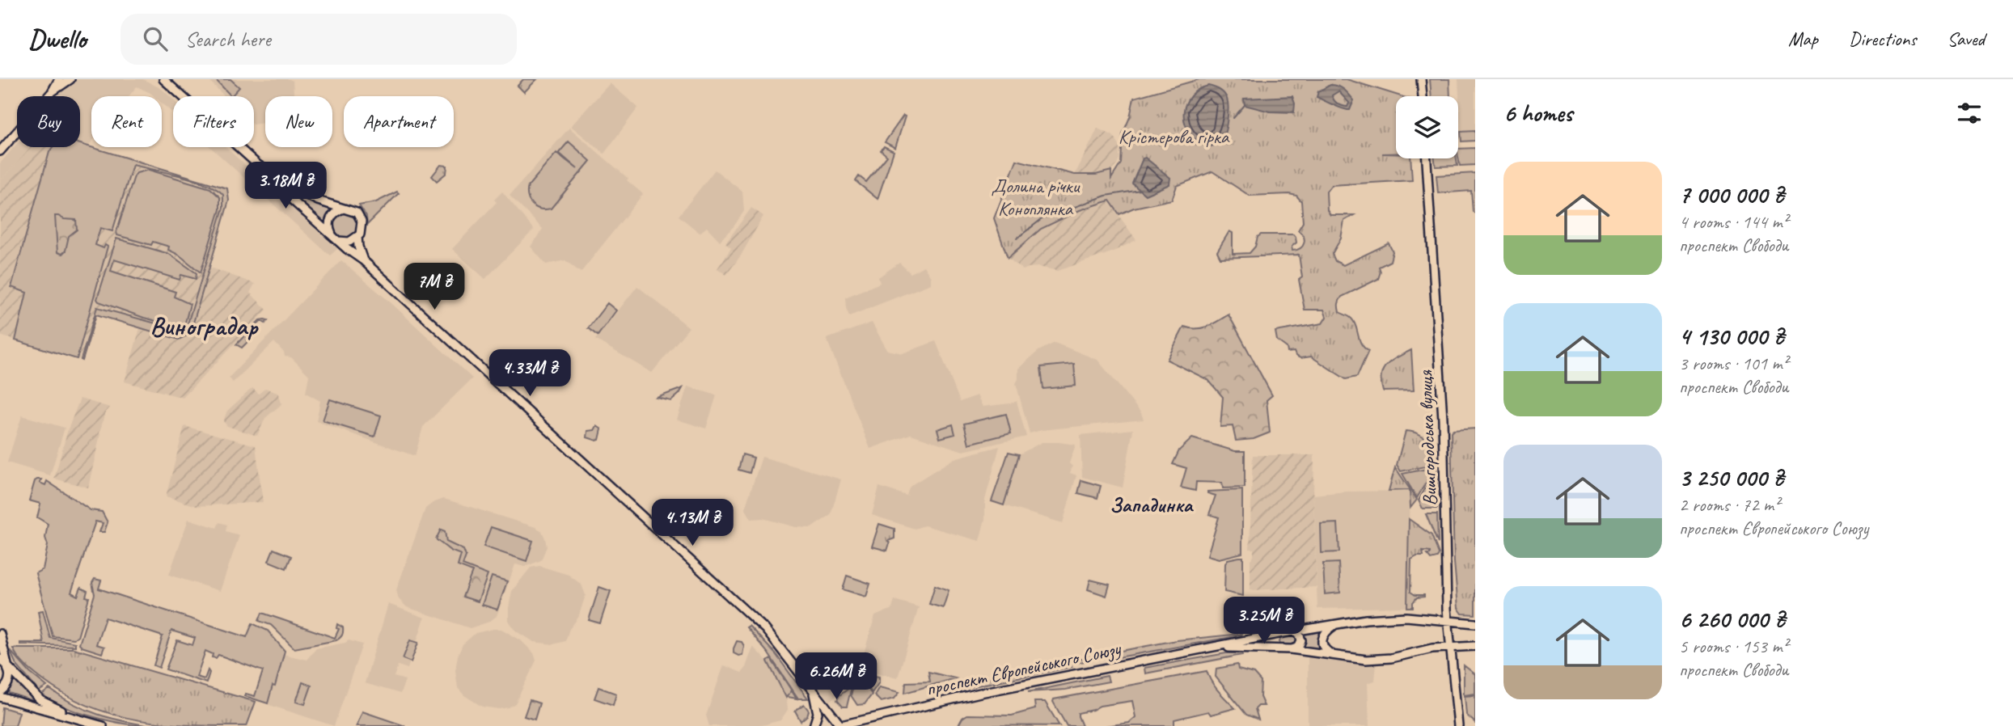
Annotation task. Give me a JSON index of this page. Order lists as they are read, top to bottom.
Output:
{
  "streets": {
    "main road": ["Вишгородська вулиця", "проспект Європейського Союзу"]
  },
  "crossings": [
    ["Вишгородська вулиця", "проспект Європейського Союзу"]
  ],
  "districts": ["Виноградар", "Западинка"],
  "parks": ["Крістерова гірка", "Долина річки Коноплянка"],
  "page": {
    "header": "Dwello",
    "search": "Search here",
    "nav": ["Map", "Directions", "Saved"],
    "heading": "6 homes",
    "chip": [
      "Buy",
      "Rent",
      "Filters",
      "New",
      "Apartment"
    ],
    "list": [
      {
        "name": "7 000 000 ₴",
        "note": "4 rooms · 144 m² · проспект Свободи"
      },
      {
        "name": "4 130 000 ₴",
        "note": "3 rooms · 101 m² · проспект Свободи"
      },
      {
        "name": "3 250 000 ₴",
        "note": "2 rooms · 72 m² · проспект Європейського Союзу"
      },
      {
        "name": "6 260 000 ₴",
        "note": "5 rooms · 153 m² · проспект Свободи"
      }
    ],
    "price": [
      "3.18M ₴",
      "7M ₴",
      "4.33M ₴",
      "4.13M ₴",
      "3.25M ₴",
      "6.26M ₴"
    ]
  }
}
